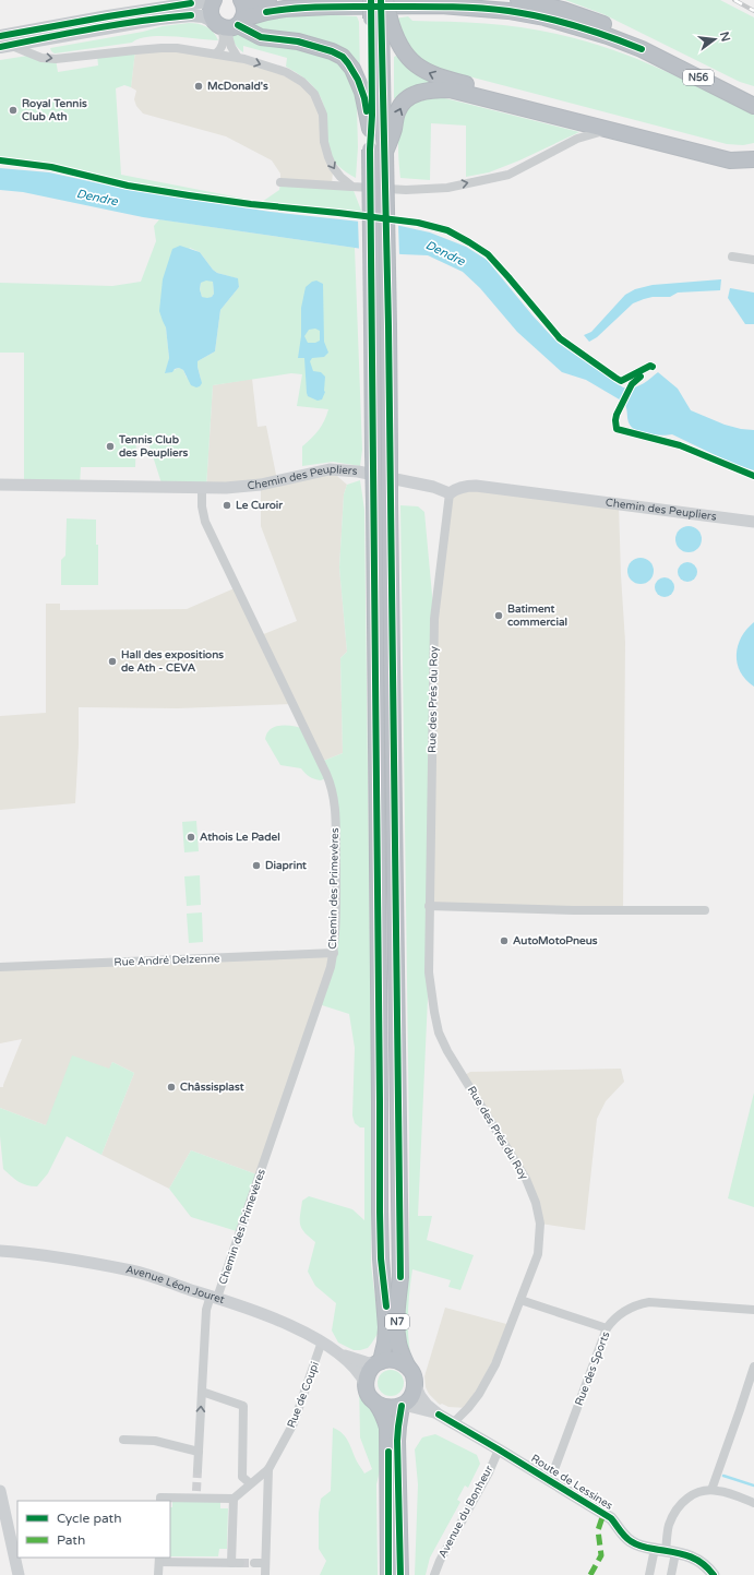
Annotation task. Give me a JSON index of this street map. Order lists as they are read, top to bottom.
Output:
{
  "streets": {
    "highway": ["N56", "N7"],
    "street": [
      "Chemin des Peupliers",
      "Rue des Prés du Roy",
      "Chemin des Primevères",
      "Rue André Delzenne",
      "Avenue Léon Jouret",
      "Rue des Sports",
      "Rue de Coupi",
      "Route de Lessines",
      "Avenue du Bonheur"
    ]
  },
  "crossings": [
    ["Chemin des Peupliers", "Rue des Prés du Roy"],
    ["Chemin des Peupliers", "Chemin des Primevères"],
    ["Rue des Prés du Roy", "Route de Lessines"],
    ["Chemin des Primevères", "Rue André Delzenne"],
    ["Chemin des Primevères", "Avenue Léon Jouret"],
    ["Avenue Léon Jouret", "N7"],
    ["Avenue Léon Jouret", "Rue de Coupi"],
    ["Avenue Léon Jouret", "Route de Lessines"],
    ["N7", "Route de Lessines"],
    ["Rue des Sports", "Route de Lessines"],
    ["Route de Lessines", "Avenue du Bonheur"]
  ],
  "water": ["Dendre"],
  "places": [
    "McDonald's",
    "Royal Tennis Club Ath",
    "Tennis Club des Peupliers",
    "Le Curoir",
    "Batiment commercial",
    "Hall des expositions de Ath - CEVA",
    "Athois Le Padel",
    "Diaprint",
    "AutoMotoPneus",
    "Châssisplast"
  ],
  "legend": ["Cycle path", "Path"],
  "north": "right"
}
